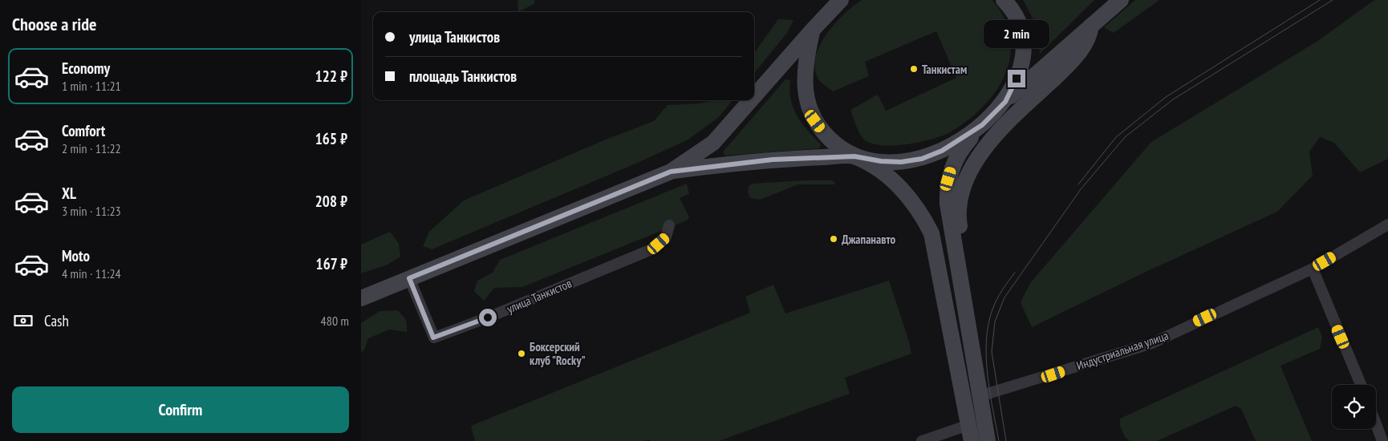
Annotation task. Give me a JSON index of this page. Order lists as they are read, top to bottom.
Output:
{
  "streets": {
    "street": ["улица Танкистов", "Индустриальная улица"]
  },
  "places": ["Танкистам", "Джапанавто", "Боксерский клуб \"Rocky\""],
  "page": {
    "heading": "Choose a ride",
    "banner": ["улица Танкистов", "площадь Танкистов"],
    "bubble": "2 min",
    "list": [
      {
        "name": "Economy",
        "note": "1 min · 11:21",
        "value": "122 ₽"
      },
      {
        "name": "Comfort",
        "note": "2 min · 11:22",
        "value": "165 ₽"
      },
      {
        "name": "XL",
        "note": "3 min · 11:23",
        "value": "208 ₽"
      },
      {
        "name": "Moto",
        "note": "4 min · 11:24",
        "value": "167 ₽"
      }
    ],
    "pay": ["Cash", "480 m"],
    "buttons": "Confirm"
  }
}
